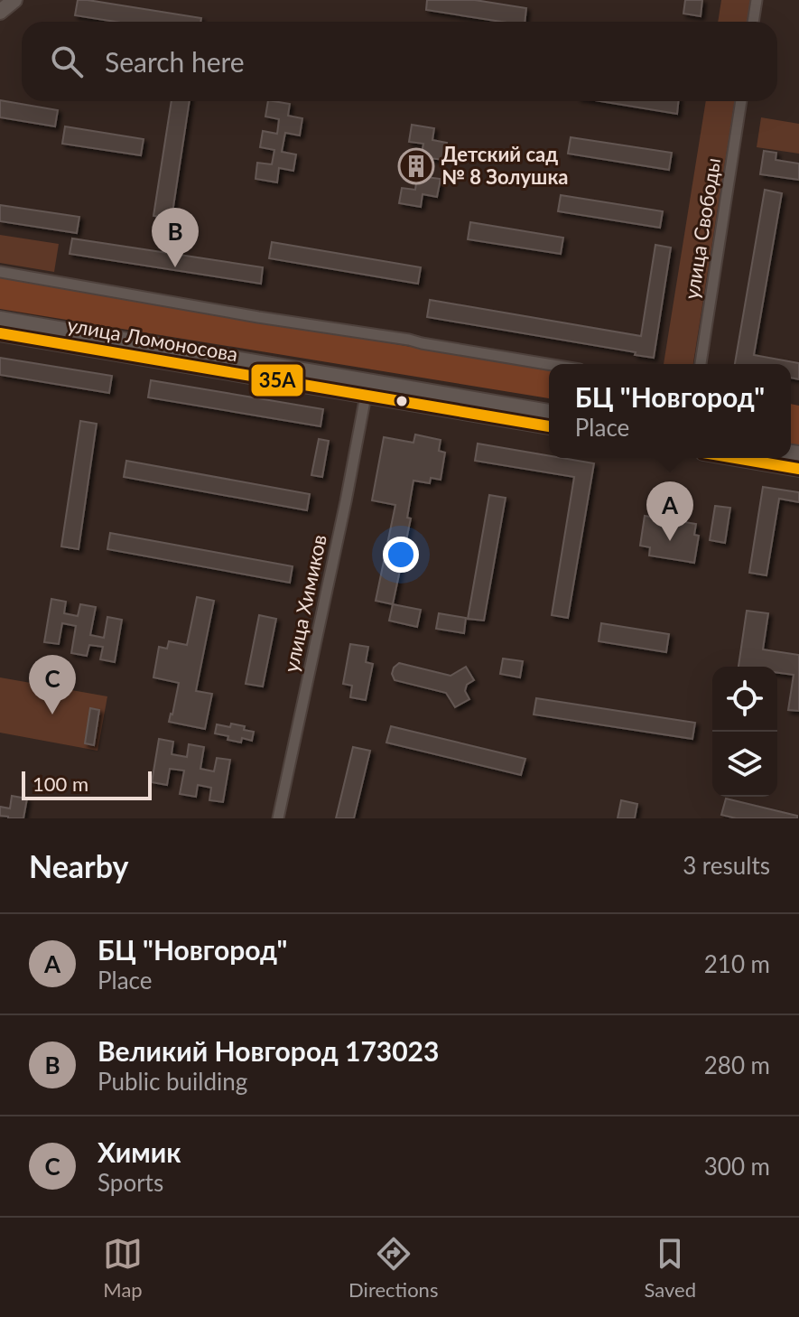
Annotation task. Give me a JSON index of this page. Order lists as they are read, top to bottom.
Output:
{
  "streets": {
    "main road": ["улица Ломоносова"],
    "street": ["улица Свободы", "улица Химиков"]
  },
  "crossings": [
    ["улица Ломоносова", "улица Химиков"]
  ],
  "places": {
    "building": ["Детский сад № 8 Золушка"]
  },
  "lines": ["transit line 35А"],
  "scale_bar": "100 m",
  "page": {
    "search": "Search here",
    "pins": ["B", "A", "C"],
    "popup": ["БЦ \"Новгород\"", "Place"],
    "scale": "100 m",
    "heading": ["Nearby", "3 results"],
    "list": [
      {
        "mark": "A",
        "name": "БЦ \"Новгород\"",
        "note": "Place",
        "value": "210 m"
      },
      {
        "mark": "B",
        "name": "Великий Новгород 173023",
        "note": "Public building",
        "value": "280 m"
      },
      {
        "mark": "C",
        "name": "Химик",
        "note": "Sports",
        "value": "300 m"
      }
    ],
    "nav": ["Map", "Directions", "Saved"]
  }
}
